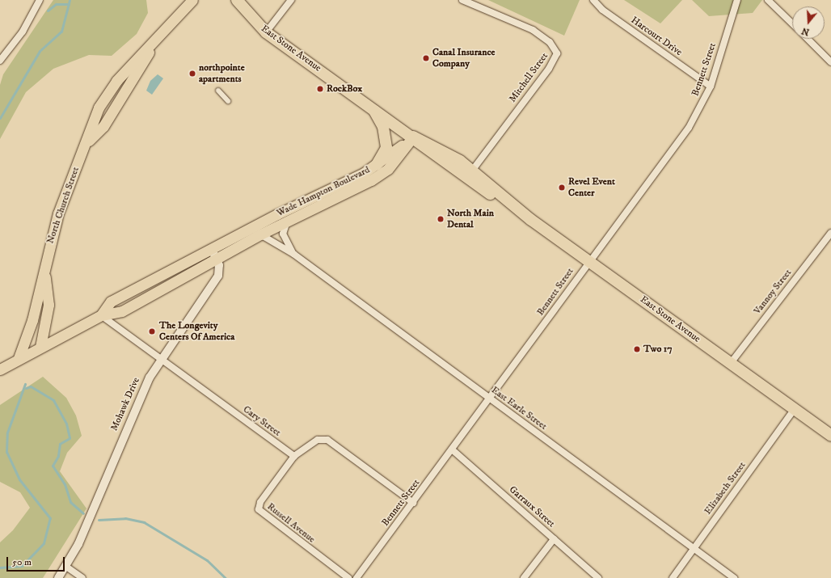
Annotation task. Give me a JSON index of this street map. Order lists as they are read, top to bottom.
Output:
{
  "streets": {
    "highway": ["East Stone Avenue"],
    "main road": ["Wade Hampton Boulevard", "North Church Street"],
    "street": [
      "Harcourt Drive",
      "Bennett Street",
      "Mitchell Street",
      "Vannoy Street",
      "Mohawk Drive",
      "East Earle Street",
      "Cary Street",
      "Elizabeth Street",
      "Garraux Street",
      "Russell Avenue"
    ]
  },
  "crossings": [
    ["Harcourt Drive", "Bennett Street"],
    ["East Stone Avenue", "Bennett Street"],
    ["East Stone Avenue", "Mitchell Street"],
    ["East Stone Avenue", "Wade Hampton Boulevard"],
    ["East Stone Avenue", "Vannoy Street"],
    ["East Stone Avenue", "Elizabeth Street"],
    ["Bennett Street", "East Earle Street"],
    ["Bennett Street", "Garraux Street"],
    ["Wade Hampton Boulevard", "North Church Street"],
    ["Wade Hampton Boulevard", "Mohawk Drive"],
    ["Wade Hampton Boulevard", "East Earle Street"],
    ["Wade Hampton Boulevard", "Cary Street"],
    ["Mohawk Drive", "Cary Street"],
    ["East Earle Street", "Elizabeth Street"],
    ["Cary Street", "Russell Avenue"]
  ],
  "places": [
    "Canal Insurance Company",
    "northpointe apartments",
    "RockBox",
    "Revel Event Center",
    "North Main Dental",
    "The Longevity Centers Of America",
    "Two 17"
  ],
  "scale_bar": "50 m",
  "north": "bottom"
}
